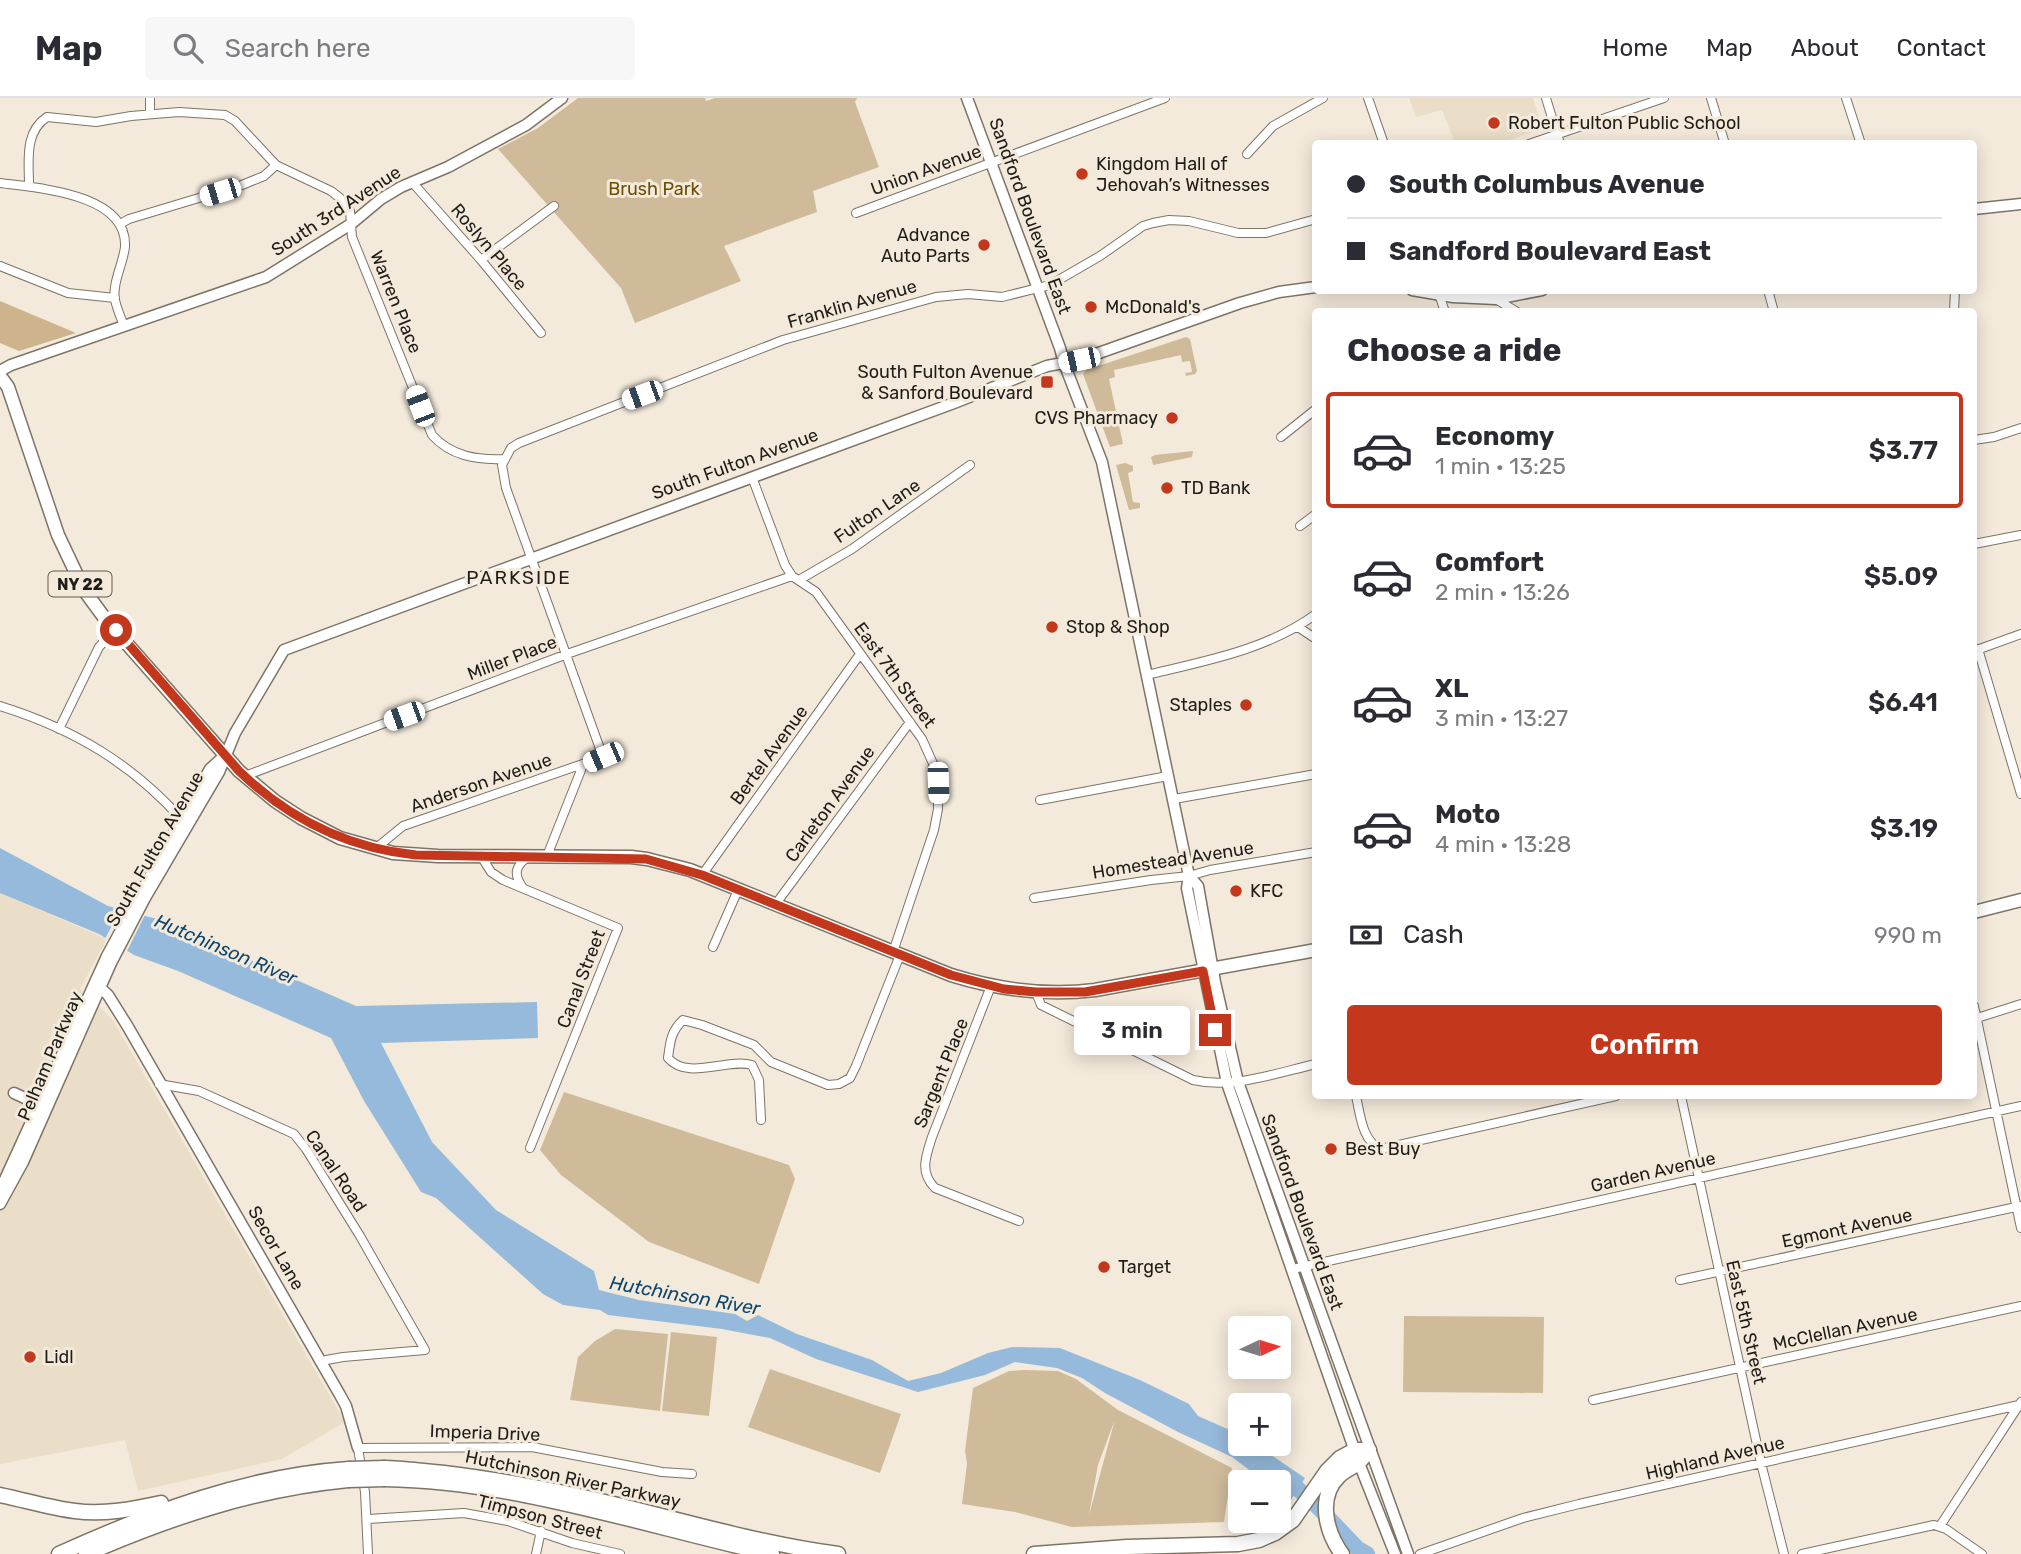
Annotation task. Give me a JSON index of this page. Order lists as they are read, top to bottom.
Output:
{
  "streets": {
    "highway": ["Hutchinson River Parkway"],
    "main road": ["NY 22"],
    "street": [
      "Union Avenue",
      "South 3rd Avenue",
      "Sandford Boulevard East",
      "Roslyn Place",
      "Warren Place",
      "Franklin Avenue",
      "South Fulton Avenue",
      "Fulton Lane",
      "Miller Place",
      "East 7th Street",
      "Bertel Avenue",
      "Anderson Avenue",
      "Carleton Avenue",
      "Homestead Avenue",
      "Canal Street",
      "Pelham Parkway",
      "Sargent Place",
      "Canal Road",
      "Garden Avenue",
      "Egmont Avenue",
      "Secor Lane",
      "East 5th Street",
      "McClellan Avenue",
      "Imperia Drive",
      "Highland Avenue",
      "Timpson Street"
    ]
  },
  "crossings": [
    ["Union Avenue", "Sandford Boulevard East"],
    ["South 3rd Avenue", "Roslyn Place"],
    ["South 3rd Avenue", "Warren Place"],
    ["South 3rd Avenue", "NY 22"],
    ["Sandford Boulevard East", "Franklin Avenue"],
    ["Sandford Boulevard East", "South Fulton Avenue"],
    ["Sandford Boulevard East", "NY 22"],
    ["Sandford Boulevard East", "Homestead Avenue"],
    ["Sandford Boulevard East", "Garden Avenue"],
    ["Warren Place", "Franklin Avenue"],
    ["South Fulton Avenue", "NY 22"],
    ["South Fulton Avenue", "East 7th Street"],
    ["South Fulton Avenue", "Pelham Parkway"],
    ["Fulton Lane", "Miller Place"],
    ["Fulton Lane", "East 7th Street"],
    ["NY 22", "Miller Place"],
    ["NY 22", "East 7th Street"],
    ["NY 22", "Bertel Avenue"],
    ["NY 22", "Anderson Avenue"],
    ["NY 22", "Carleton Avenue"],
    ["NY 22", "Canal Street"],
    ["NY 22", "Sargent Place"],
    ["Miller Place", "East 7th Street"],
    ["Miller Place", "Anderson Avenue"],
    ["East 7th Street", "Bertel Avenue"],
    ["East 7th Street", "Carleton Avenue"],
    ["Pelham Parkway", "Secor Lane"],
    ["Canal Road", "Secor Lane"],
    ["Garden Avenue", "East 5th Street"],
    ["Egmont Avenue", "East 5th Street"],
    ["Secor Lane", "Imperia Drive"],
    ["Secor Lane", "Timpson Street"],
    ["East 5th Street", "McClellan Avenue"],
    ["East 5th Street", "Highland Avenue"]
  ],
  "districts": ["PARKSIDE"],
  "water": ["Hutchinson River"],
  "parks": ["Brush Park"],
  "places": {
    "other": [
      "Robert Fulton Public School",
      "Kingdom Hall of Jehovah’s Witnesses",
      "Advance Auto Parts",
      "McDonald's",
      "CVS Pharmacy",
      "TD Bank",
      "Stop & Shop",
      "Staples",
      "KFC",
      "Best Buy",
      "Target",
      "Lidl"
    ],
    "transit": ["South Fulton Avenue & Sanford Boulevard"]
  },
  "north": "right",
  "page": {
    "header": "Map",
    "search": "Search here",
    "nav": [
      "Home",
      "Map",
      "About",
      "Contact"
    ],
    "banner": ["South Columbus Avenue", "Sandford Boulevard East"],
    "heading": "Choose a ride",
    "list": [
      {
        "name": "Economy",
        "note": "1 min · 13:25",
        "value": "$3.77"
      },
      {
        "name": "Comfort",
        "note": "2 min · 13:26",
        "value": "$5.09"
      },
      {
        "name": "XL",
        "note": "3 min · 13:27",
        "value": "$6.41"
      },
      {
        "name": "Moto",
        "note": "4 min · 13:28",
        "value": "$3.19"
      }
    ],
    "pay": ["Cash", "990 m"],
    "buttons": "Confirm",
    "bubble": "3 min",
    "map_buttons": ["+", "−"]
  }
}
